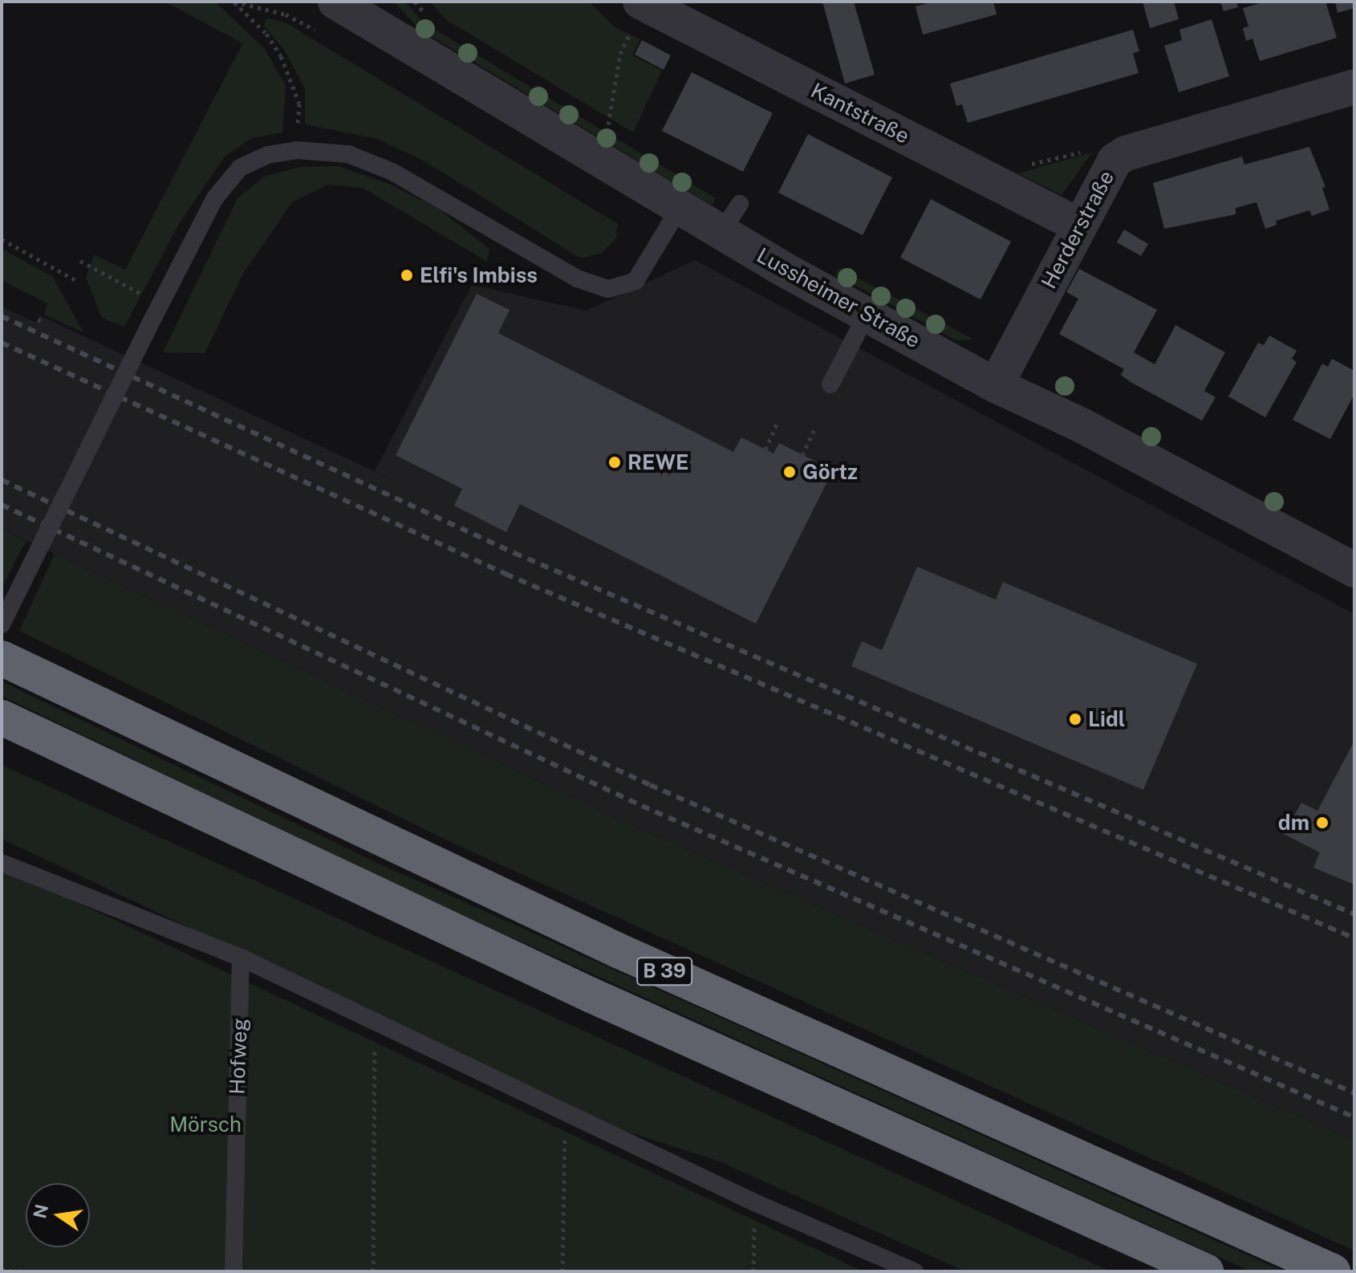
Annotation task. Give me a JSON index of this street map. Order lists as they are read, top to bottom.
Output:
{
  "streets": {
    "highway": ["B 39"],
    "street": ["Kantstraße", "Herderstraße", "Lussheimer Straße"],
    "lane": ["Hofweg"]
  },
  "crossings": [
    ["Kantstraße", "Herderstraße"],
    ["Herderstraße", "Lussheimer Straße"]
  ],
  "parks": ["Mörsch"],
  "places": [
    "Elfi's Imbiss",
    "REWE",
    "Görtz",
    "Lidl",
    "dm"
  ],
  "north": "left"
}
